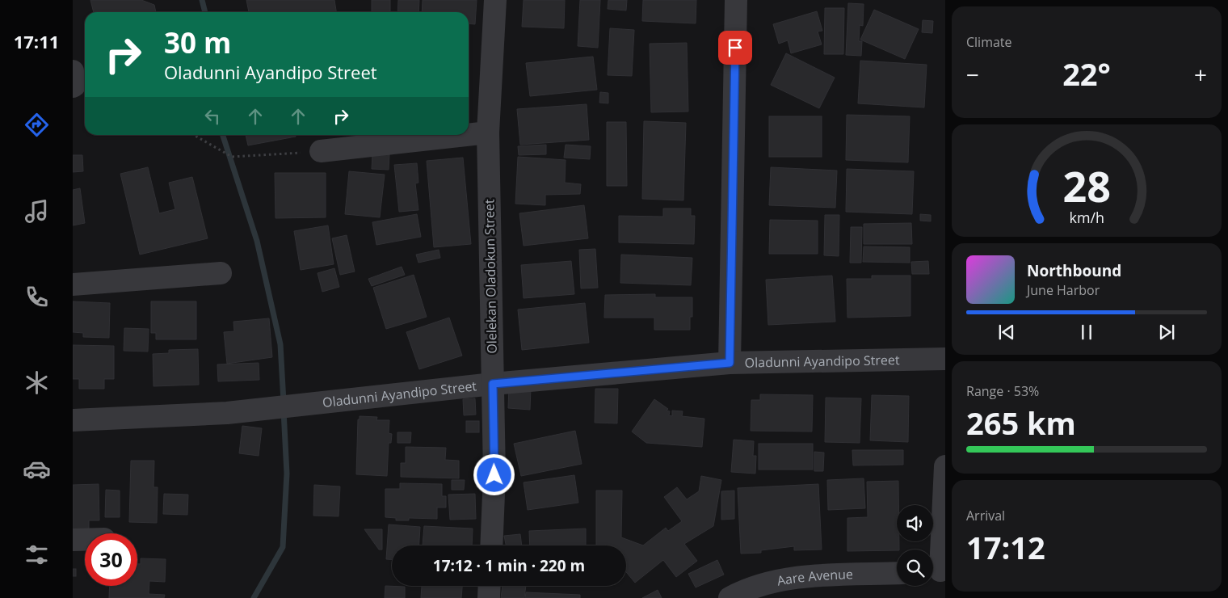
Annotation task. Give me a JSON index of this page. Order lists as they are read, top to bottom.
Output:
{
  "streets": {
    "street": ["Olelekan Oladokun Street", "Oladunni Ayandipo Street", "Aare Avenue"]
  },
  "crossings": [
    ["Olelekan Oladokun Street", "Oladunni Ayandipo Street"]
  ],
  "page": {
    "tabs": "17:11",
    "tile": [
      "Climate",
      ["Range · 53%", "265 km"],
      ["Arrival", "17:12"]
    ],
    "turn": ["30 m", "Oladunni Ayandipo Street"],
    "heat": ["−", "22°", "+"],
    "song": ["Northbound", "June Harbor"],
    "limit": "30",
    "trip": "17:12 · 1 min · 220 m",
    "gauge": ["28", "km/h"]
  }
}
